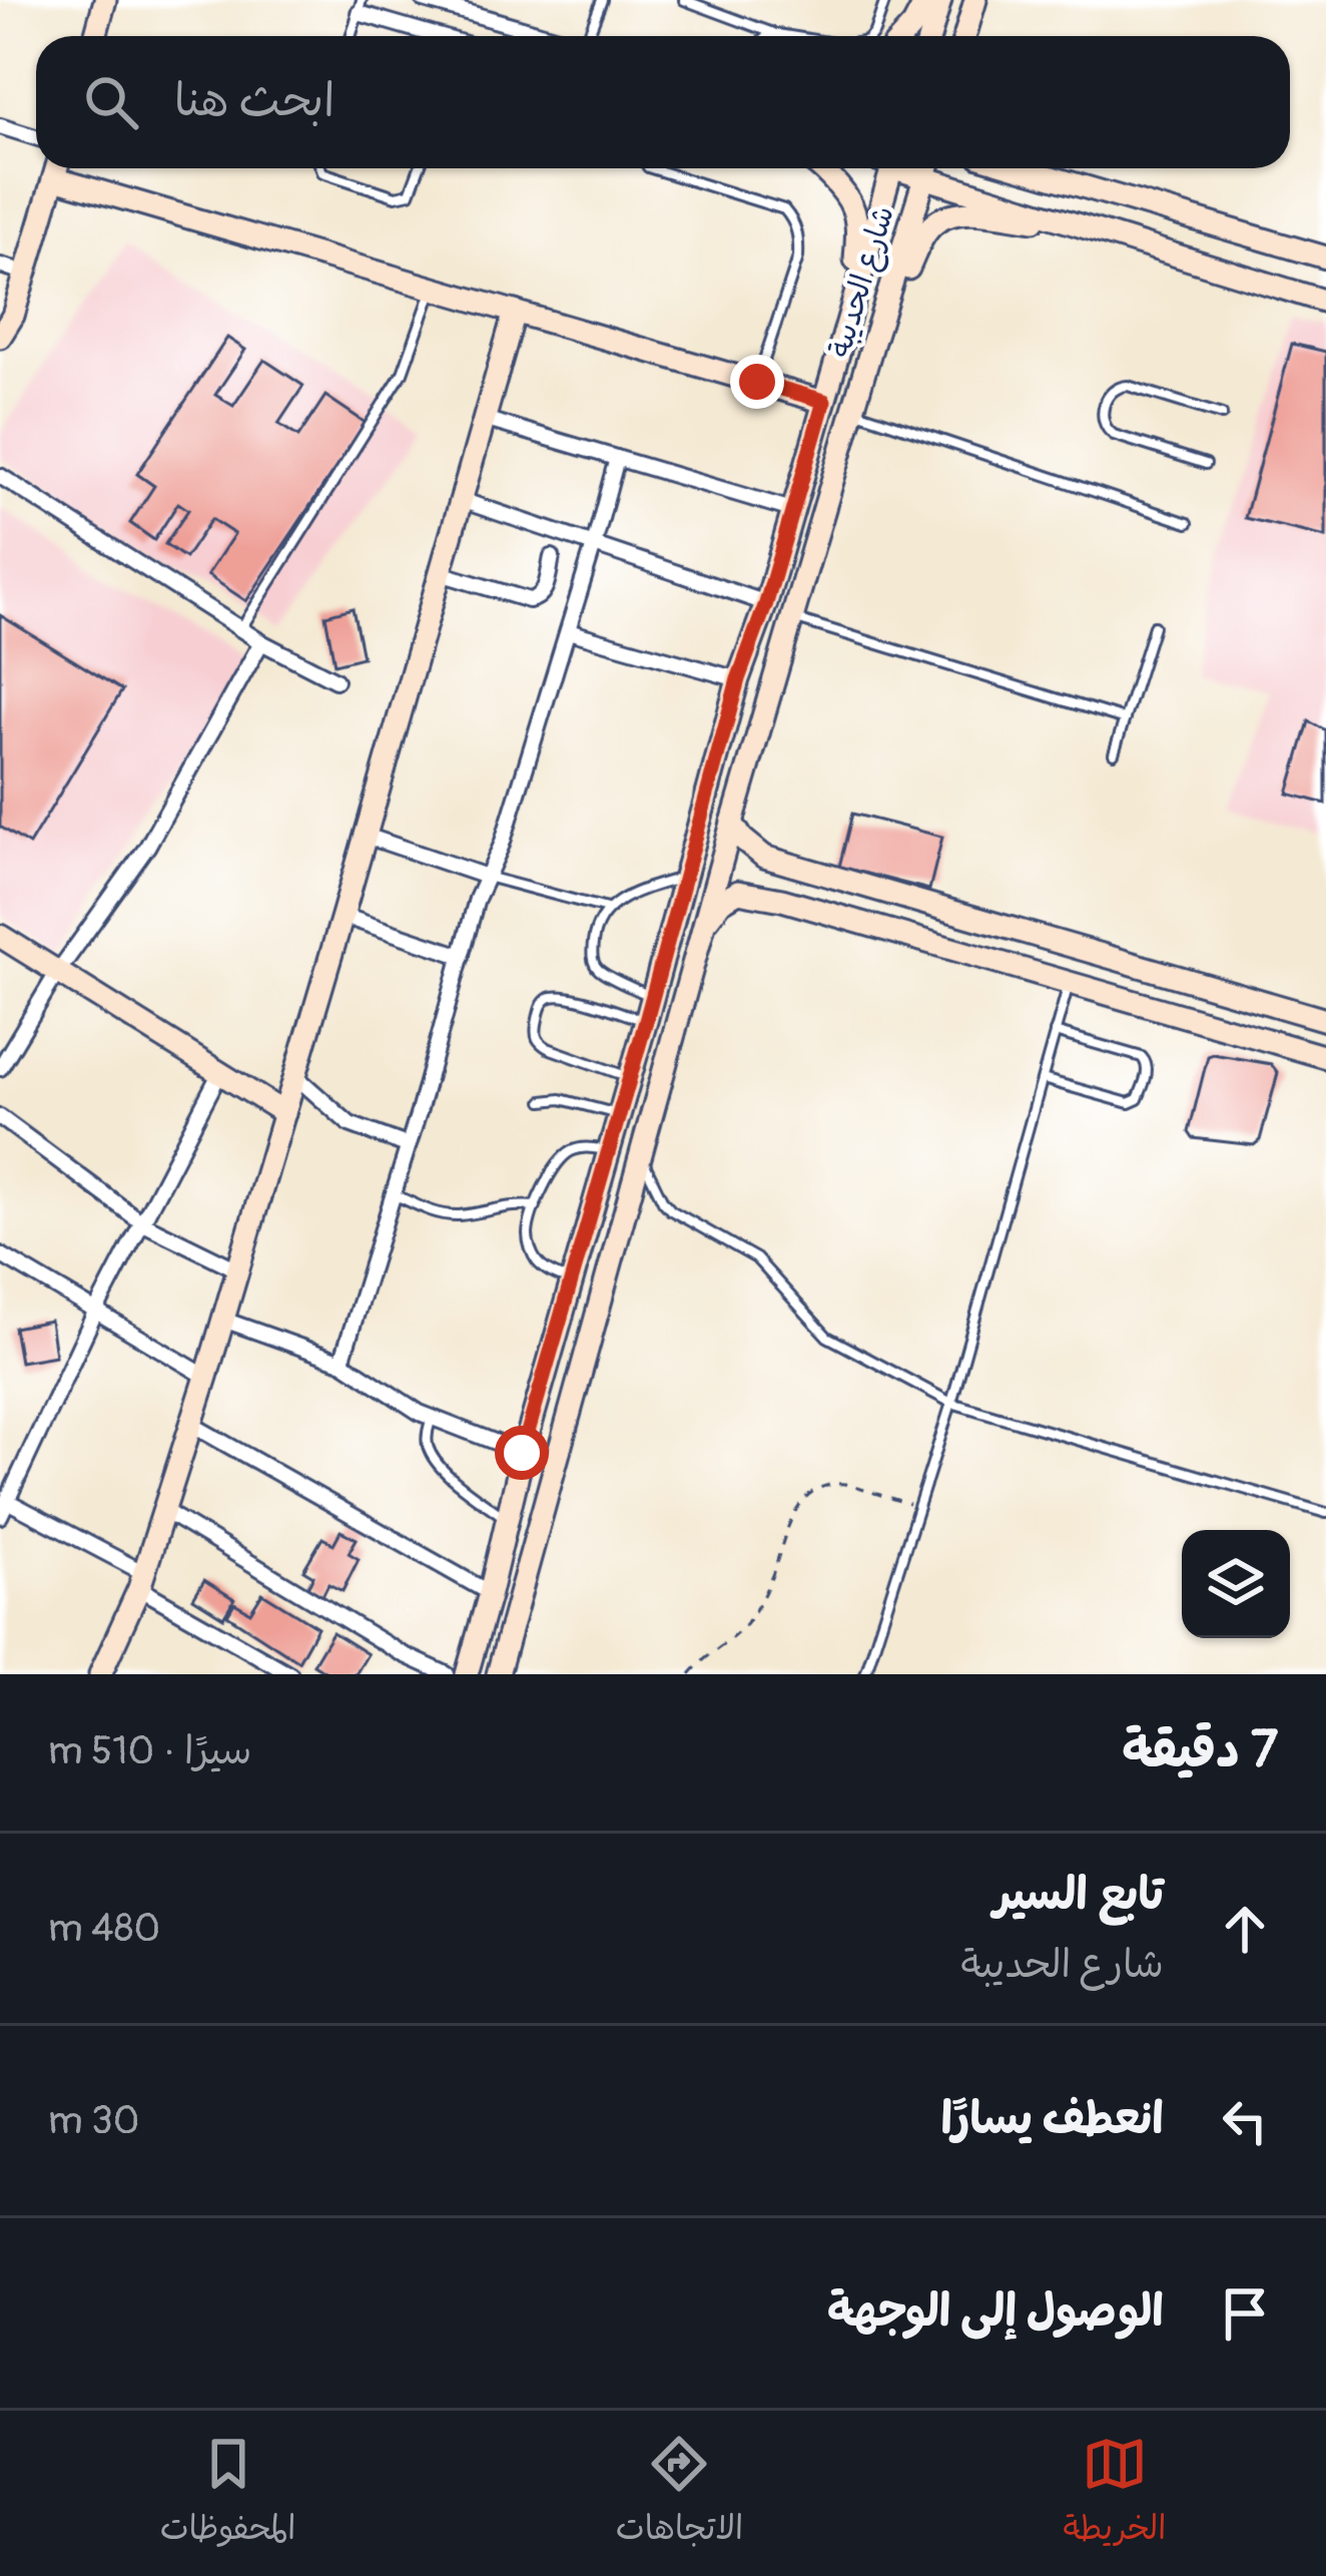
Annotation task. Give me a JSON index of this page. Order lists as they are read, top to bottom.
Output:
{
  "streets": {
    "main road": ["شارع الحديبة"]
  },
  "page": {
    "search": "ابحث هنا",
    "heading": ["7 دقيقة", "سيرًا · 510 m"],
    "list": [
      ["تابع السير", "شارع الحديبة", "480 m"],
      ["انعطف يسارًا", "30 m"],
      "الوصول إلى الوجهة"
    ],
    "nav": ["الخريطة", "الاتجاهات", "المحفوظات"]
  }
}
